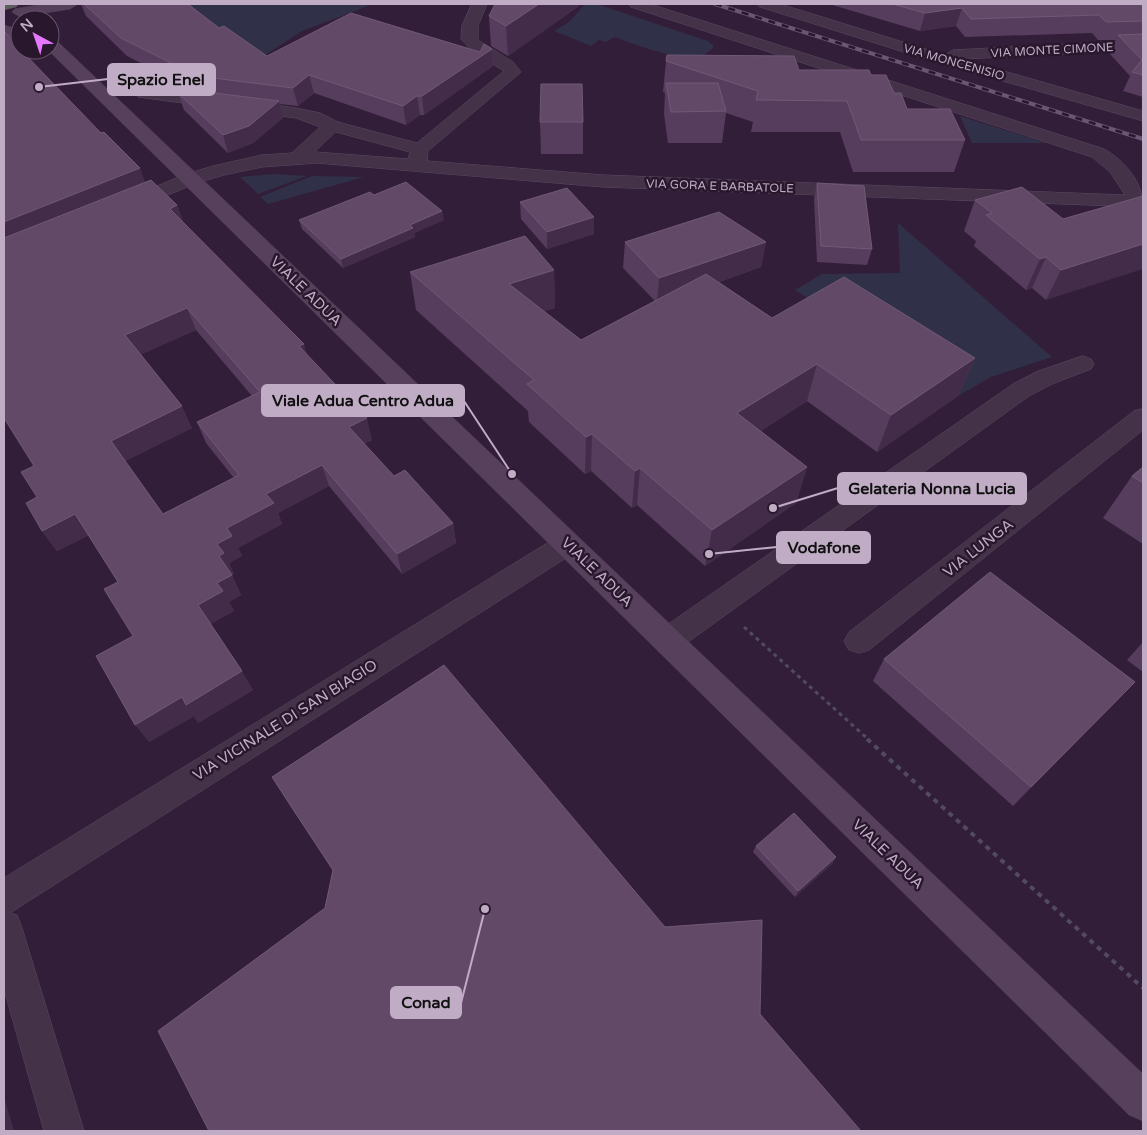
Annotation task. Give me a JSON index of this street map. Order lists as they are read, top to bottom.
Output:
{
  "streets": {
    "main road": ["VIALE ADUA"],
    "street": [
      "VIA MONTE CIMONE",
      "VIA MONCENISIO",
      "VIA GORA E BARBATOLE",
      "VIA LUNGA",
      "VIA VICINALE DI SAN BIAGIO"
    ]
  },
  "crossings": [
    ["VIA MONTE CIMONE", "VIA MONCENISIO"],
    ["VIA GORA E BARBATOLE", "VIALE ADUA"],
    ["VIALE ADUA", "VIA VICINALE DI SAN BIAGIO"]
  ],
  "places": [
    "Spazio Enel",
    "Viale Adua Centro Adua",
    "Gelateria Nonna Lucia",
    "Vodafone",
    "Conad"
  ],
  "north": "top left"
}
